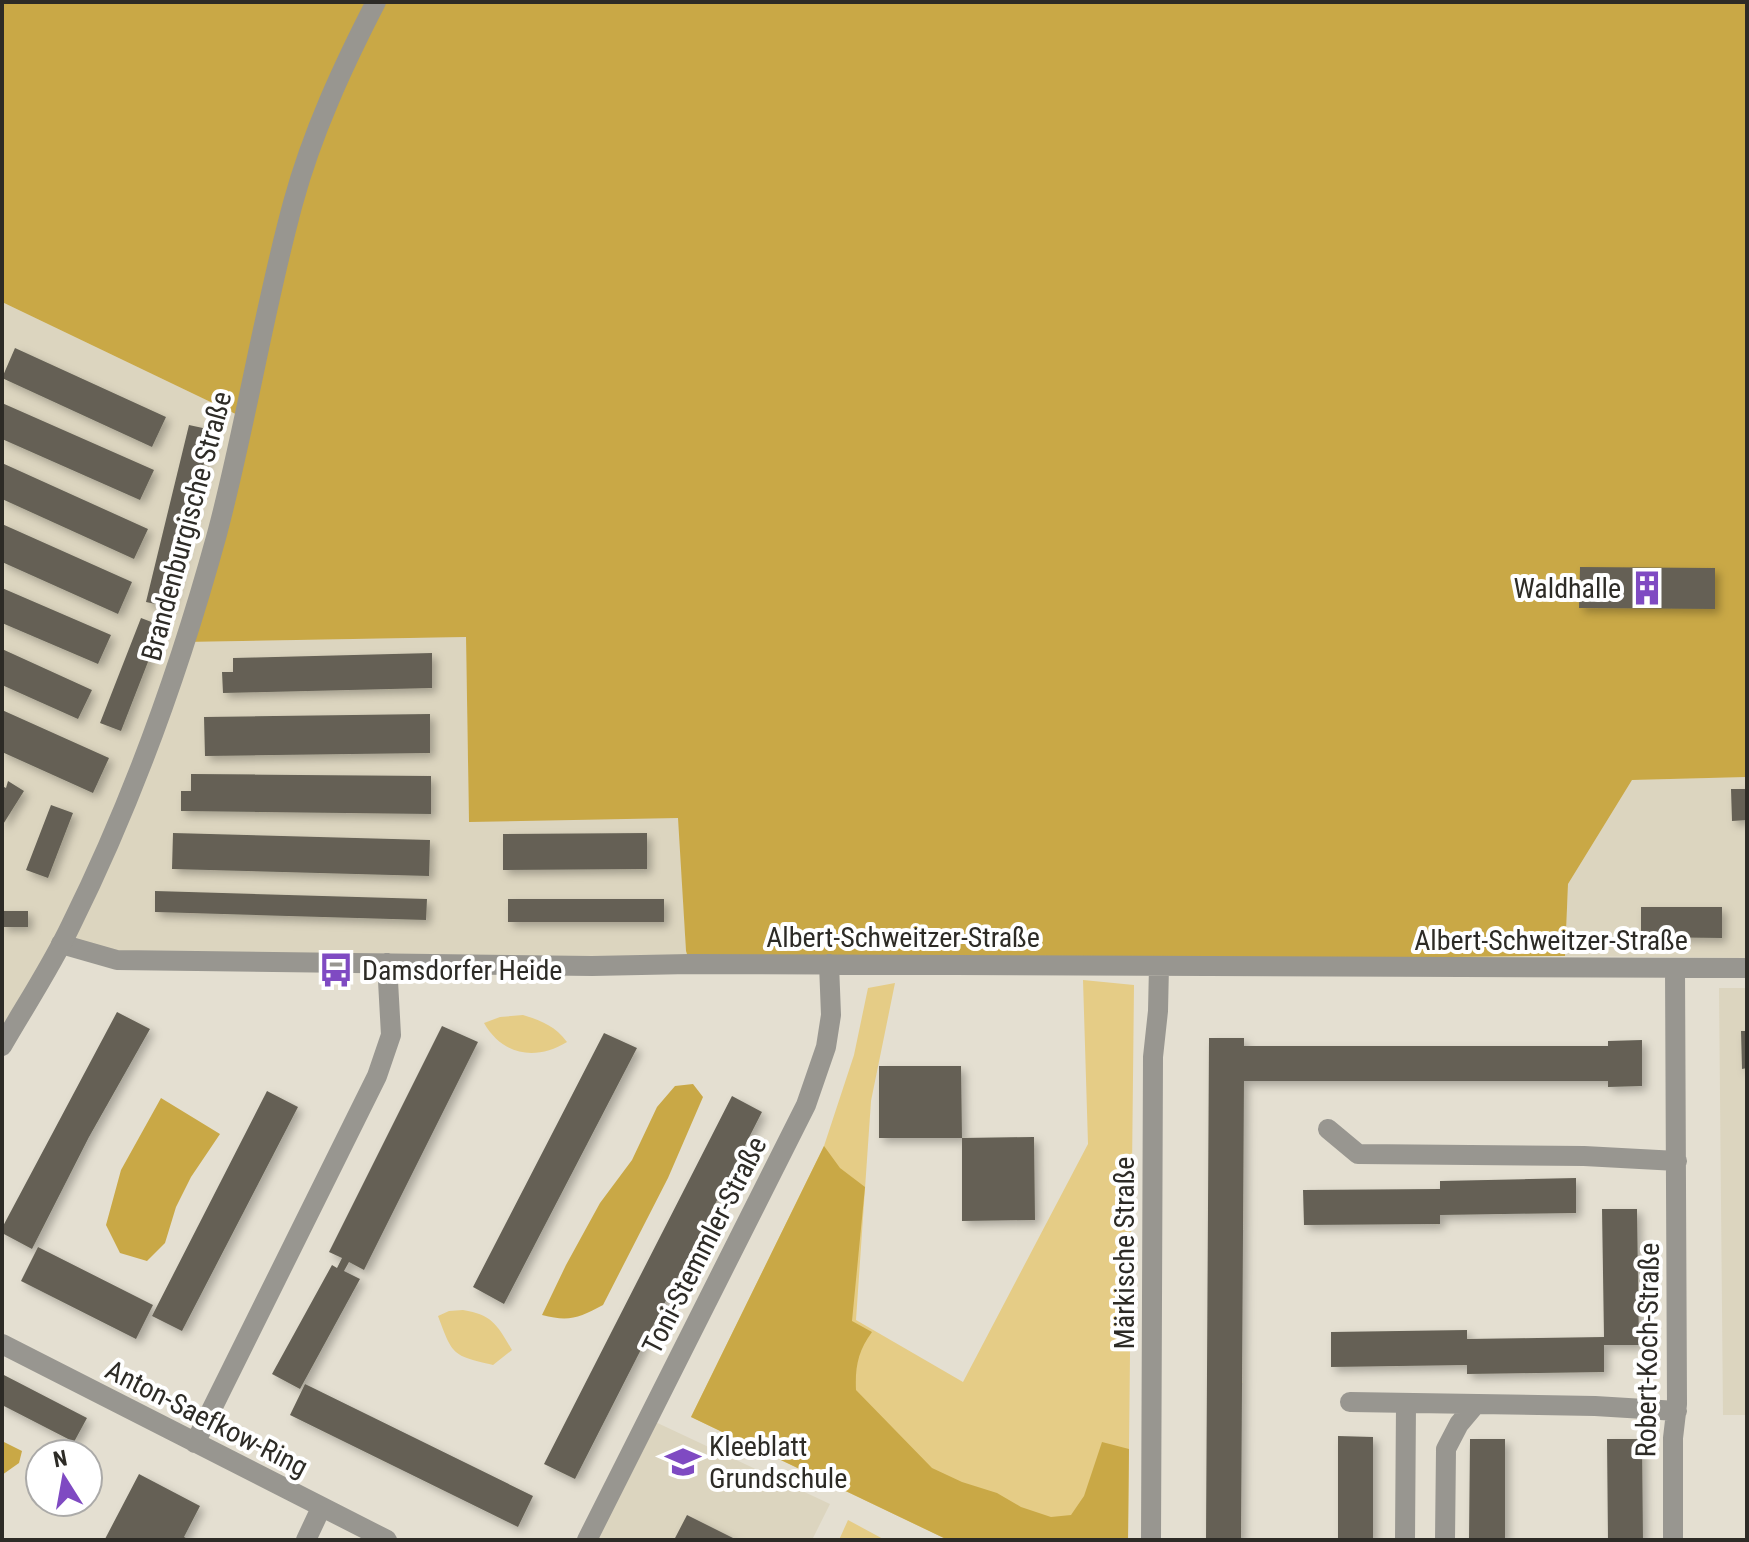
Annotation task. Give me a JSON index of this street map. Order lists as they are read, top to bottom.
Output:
{
  "streets": {
    "street": [
      "Brandenburgische Straße",
      "Albert-Schweitzer-Straße",
      "Toni-Stemmler-Straße",
      "Märkische Straße",
      "Robert-Koch-Straße",
      "Anton-Saefkow-Ring"
    ]
  },
  "crossings": [
    ["Brandenburgische Straße", "Albert-Schweitzer-Straße"],
    ["Albert-Schweitzer-Straße", "Toni-Stemmler-Straße"],
    ["Albert-Schweitzer-Straße", "Märkische Straße"],
    ["Albert-Schweitzer-Straße", "Robert-Koch-Straße"]
  ],
  "places": {
    "building": ["Waldhalle"],
    "bus stop": ["Damsdorfer Heide"],
    "school or university": ["Kleeblatt Grundschule"]
  },
  "north": "top"
}
